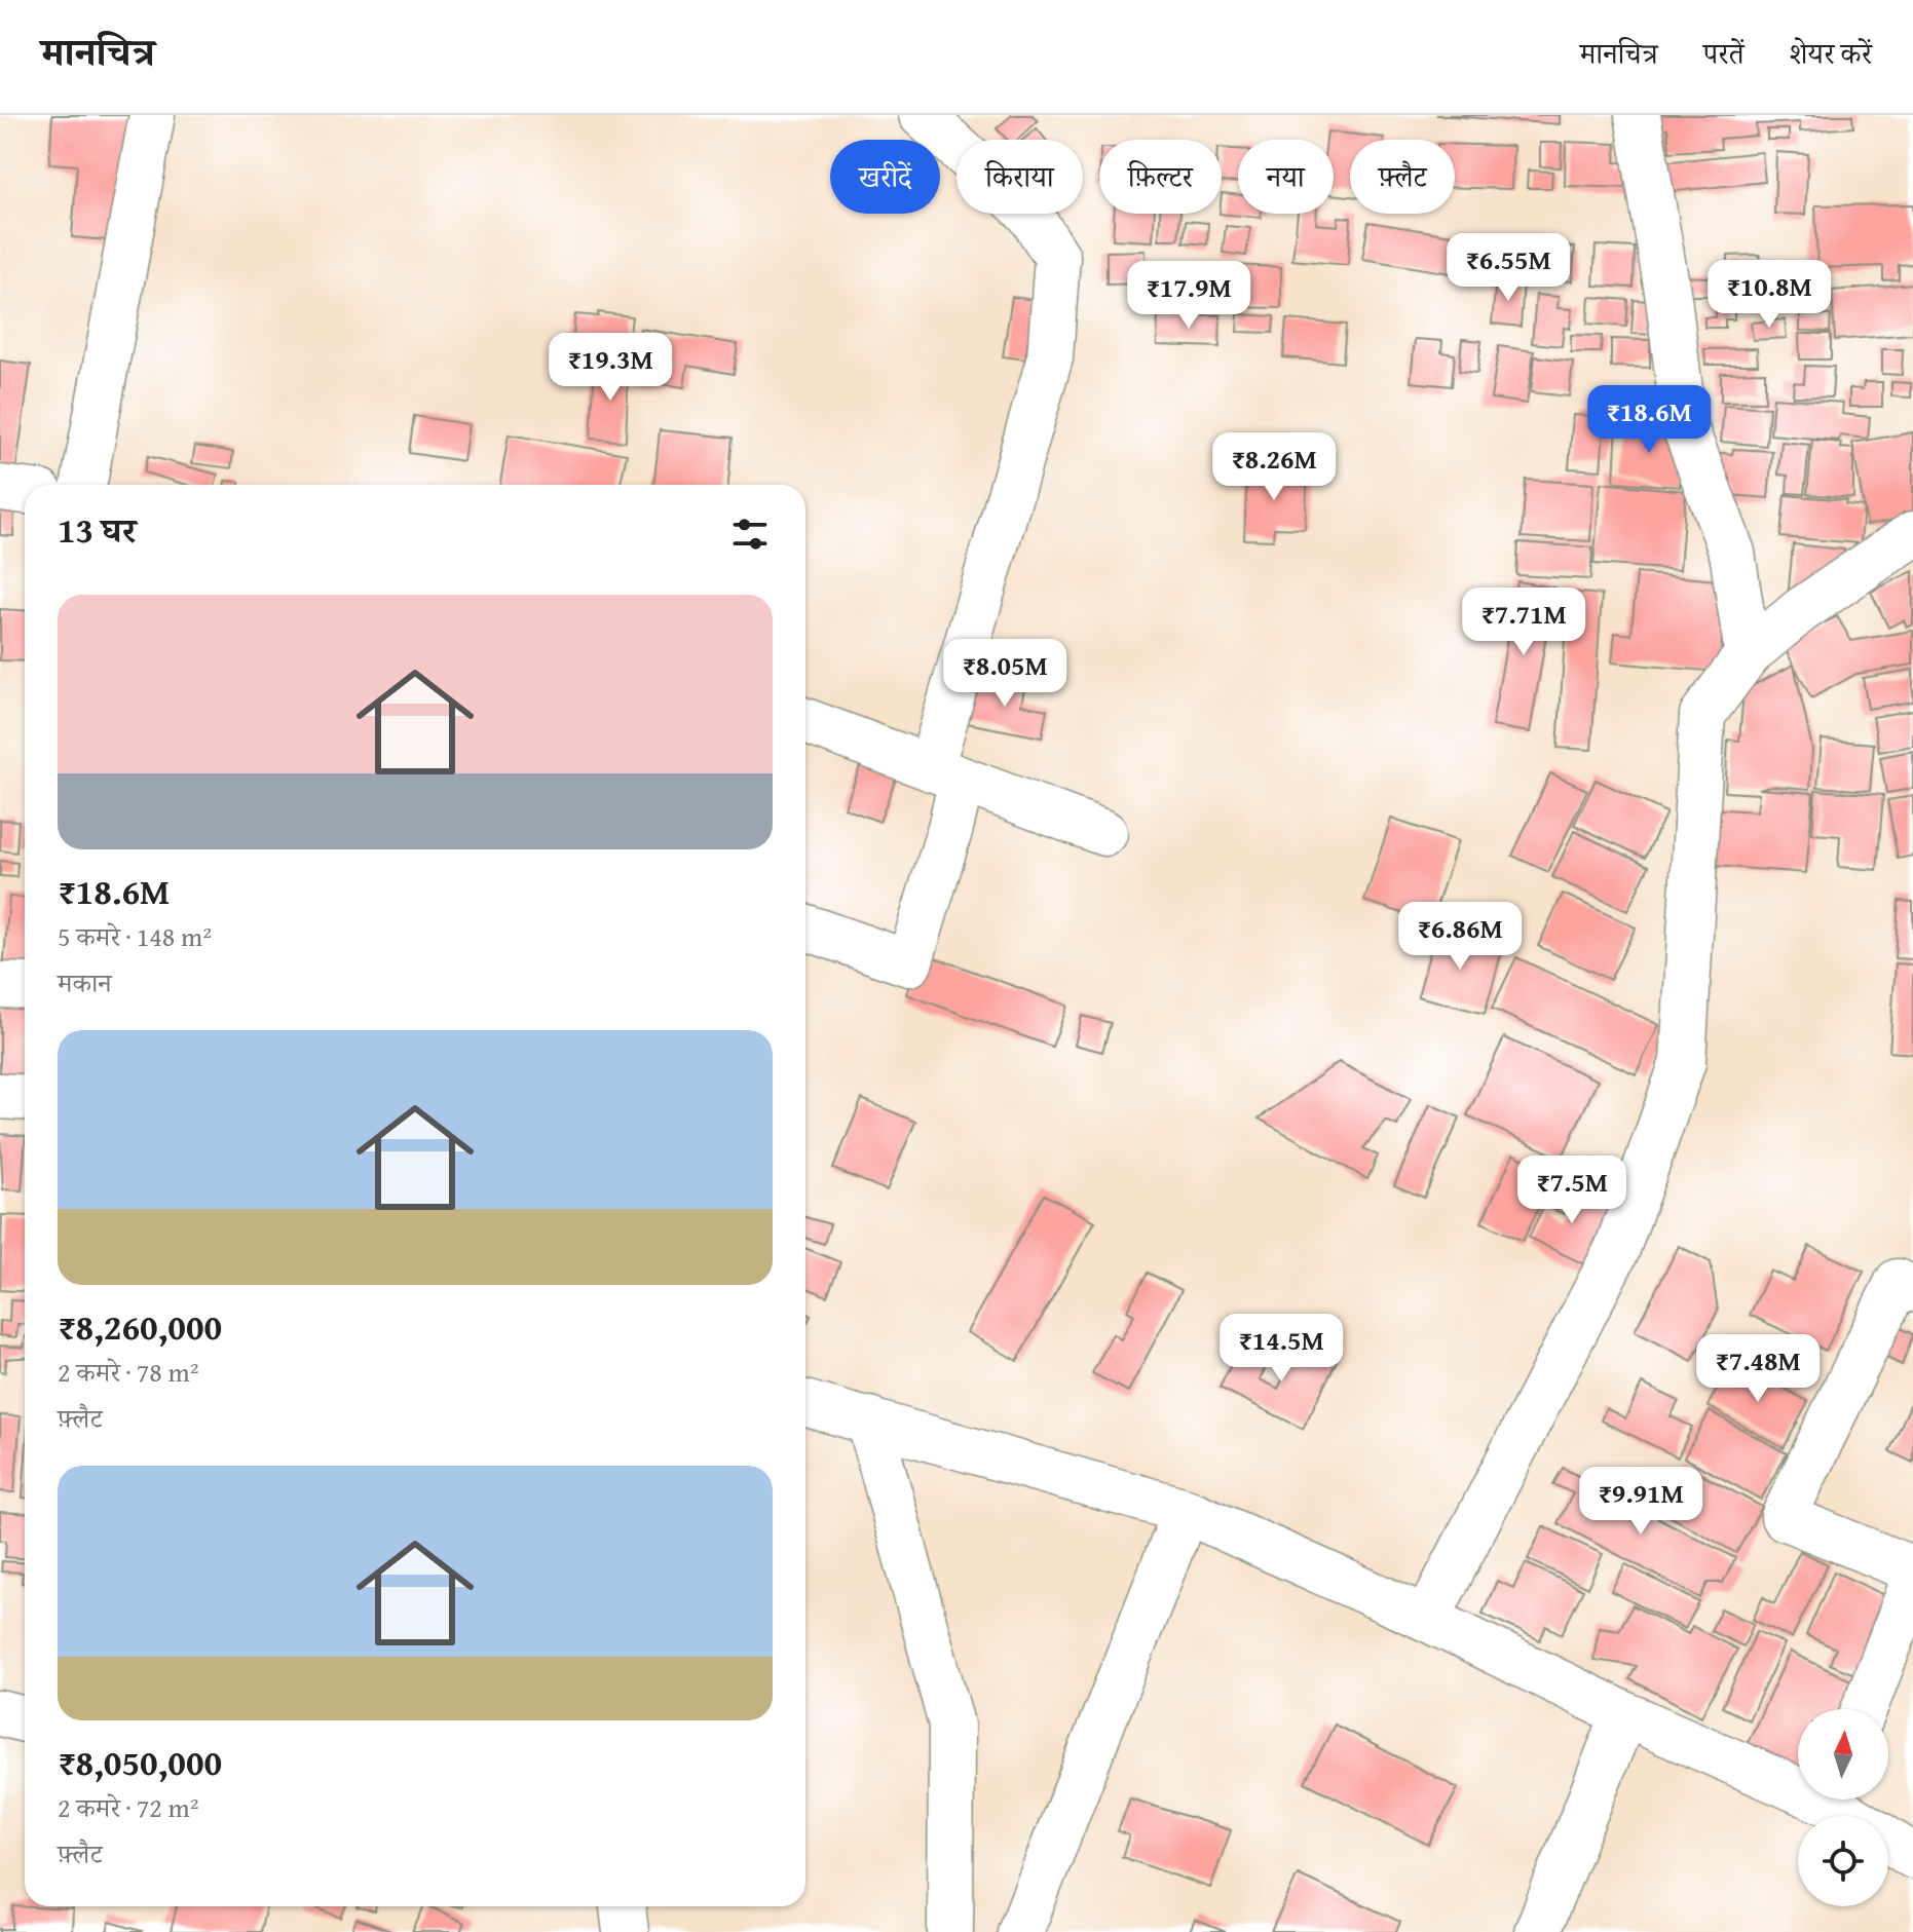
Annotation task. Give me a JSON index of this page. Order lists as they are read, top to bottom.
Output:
{
  "north": "top",
  "page": {
    "header": "मानचित्र",
    "nav": ["मानचित्र", "परतें", "शेयर करें"],
    "chip": [
      "खरीदें",
      "किराया",
      "फ़िल्टर",
      "नया",
      "फ़्लैट"
    ],
    "price": [
      "₹6.55M",
      "₹10.8M",
      "₹17.9M",
      "₹19.3M",
      "₹18.6M",
      "₹8.26M",
      "₹7.71M",
      "₹8.05M",
      "₹6.86M",
      "₹7.5M",
      "₹14.5M",
      "₹7.48M",
      "₹9.91M"
    ],
    "heading": "13 घर",
    "list": [
      {
        "name": "₹18.6M",
        "note": "5 कमरे · 148 m² · मकान"
      },
      {
        "name": "₹8,260,000",
        "note": "2 कमरे · 78 m² · फ़्लैट"
      },
      {
        "name": "₹8,050,000",
        "note": "2 कमरे · 72 m² · फ़्लैट"
      }
    ]
  }
}
